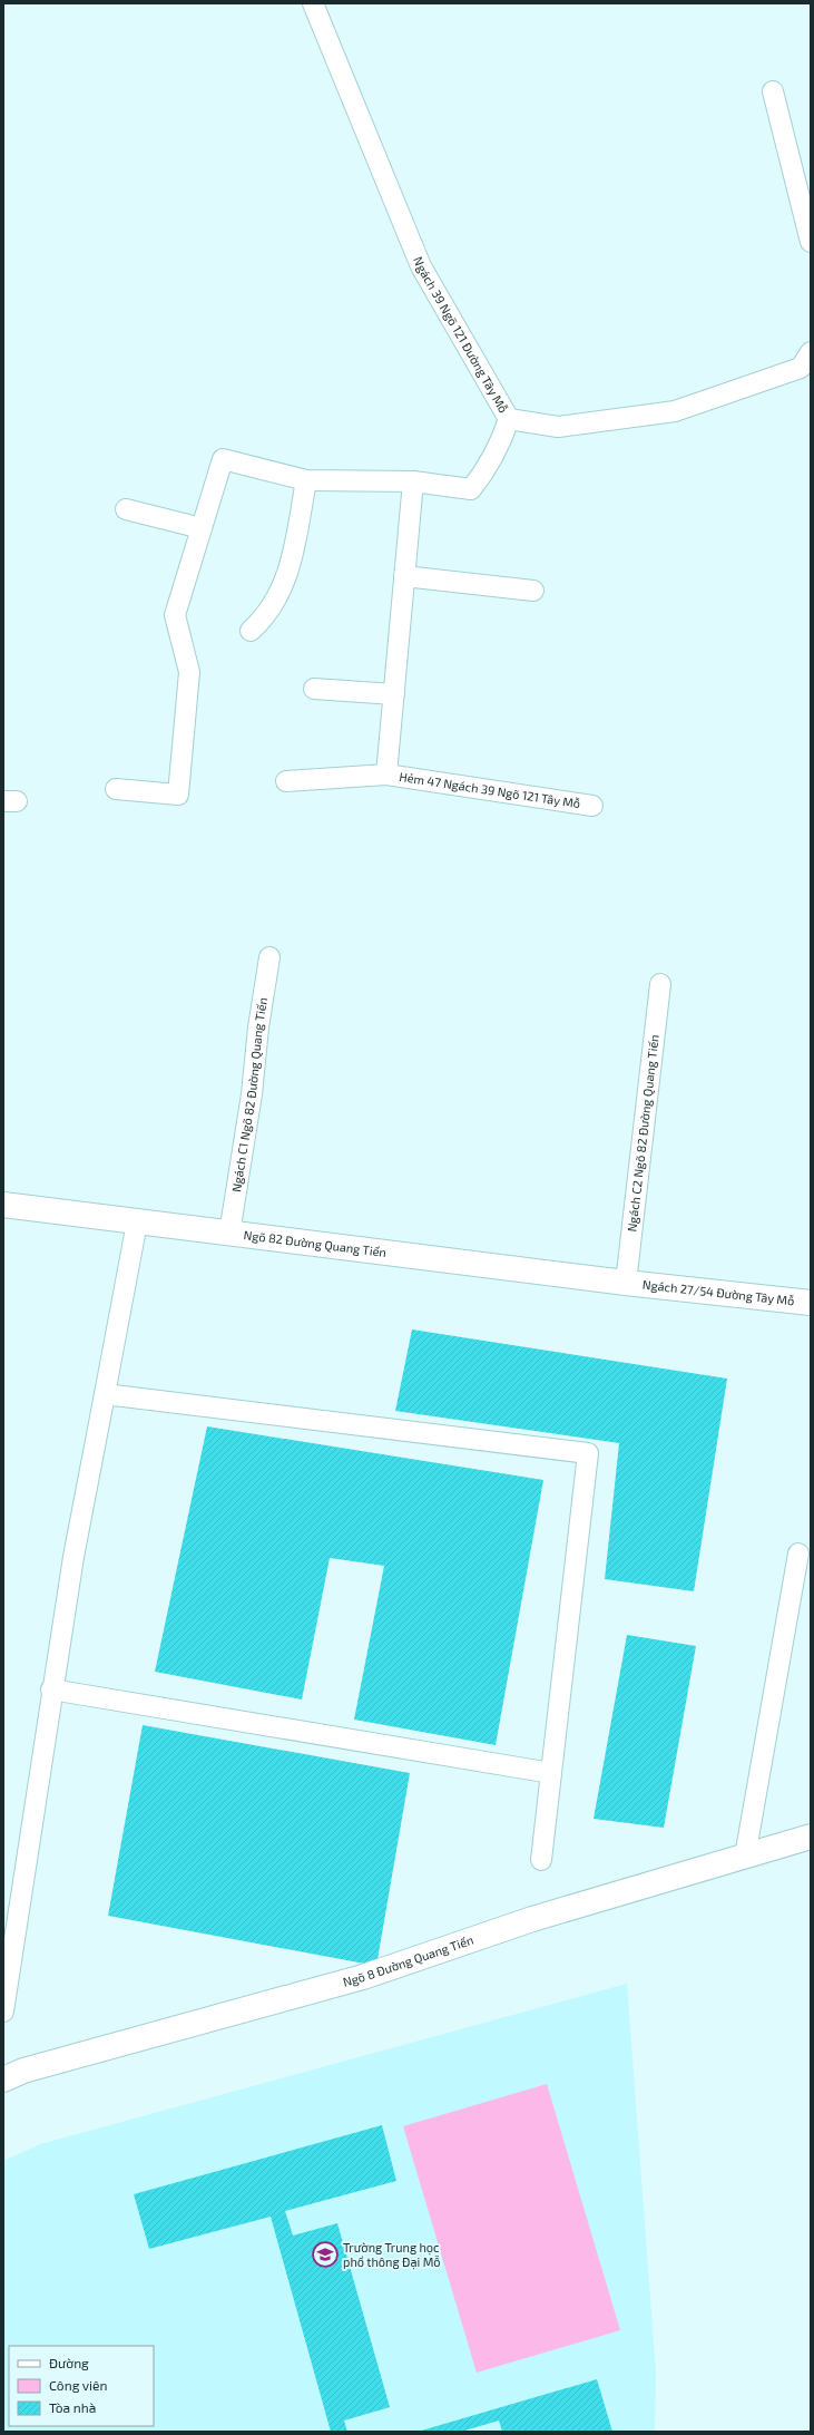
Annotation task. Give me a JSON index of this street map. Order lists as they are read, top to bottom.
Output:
{
  "streets": {
    "street": ["Ngõ 82 Đường Quang Tiến", "Ngách 27/54 Đường Tây Mỗ", "Ngõ 8 Đường Quang Tiến"],
    "lane": [
      "Ngách 39 Ngõ 121 Đường Tây Mỗ",
      "Hẻm 47 Ngách 39 Ngõ 121 Tây Mỗ",
      "Ngách C1 Ngõ 82 Đường Quang Tiến",
      "Ngách C2 Ngõ 82 Đường Quang Tiến"
    ]
  },
  "crossings": [
    ["Ngách C1 Ngõ 82 Đường Quang Tiến", "Ngõ 82 Đường Quang Tiến"],
    ["Ngách C2 Ngõ 82 Đường Quang Tiến", "Ngõ 82 Đường Quang Tiến"],
    ["Ngách C2 Ngõ 82 Đường Quang Tiến", "Ngách 27/54 Đường Tây Mỗ"],
    ["Ngõ 82 Đường Quang Tiến", "Ngách 27/54 Đường Tây Mỗ"]
  ],
  "places": {
    "school or university": ["Trường Trung học phổ thông Đại Mỗ"]
  },
  "legend": ["Đường", "Công viên", "Tòa nhà"]
}
